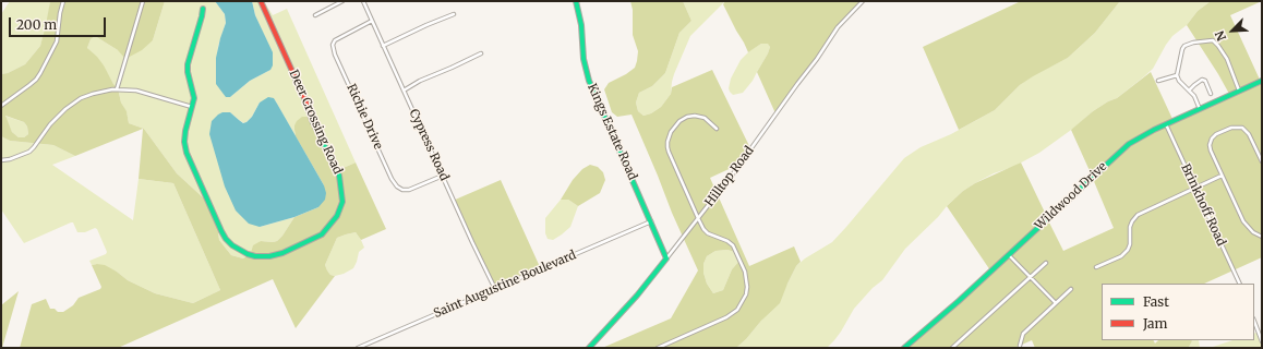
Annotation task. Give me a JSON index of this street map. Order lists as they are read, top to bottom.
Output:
{
  "streets": {
    "street": [
      "Richie Drive",
      "Deer Crossing Road",
      "Kings Estate Road",
      "Cypress Road",
      "Hilltop Road",
      "Wildwood Drive",
      "Brinkhoff Road",
      "Saint Augustine Boulevard"
    ]
  },
  "crossings": [
    ["Richie Drive", "Cypress Road"],
    ["Kings Estate Road", "Hilltop Road"],
    ["Kings Estate Road", "Saint Augustine Boulevard"],
    ["Cypress Road", "Saint Augustine Boulevard"],
    ["Wildwood Drive", "Brinkhoff Road"]
  ],
  "legend": ["Fast", "Jam"],
  "scale_bar": "200 m",
  "north": "bottom left"
}
